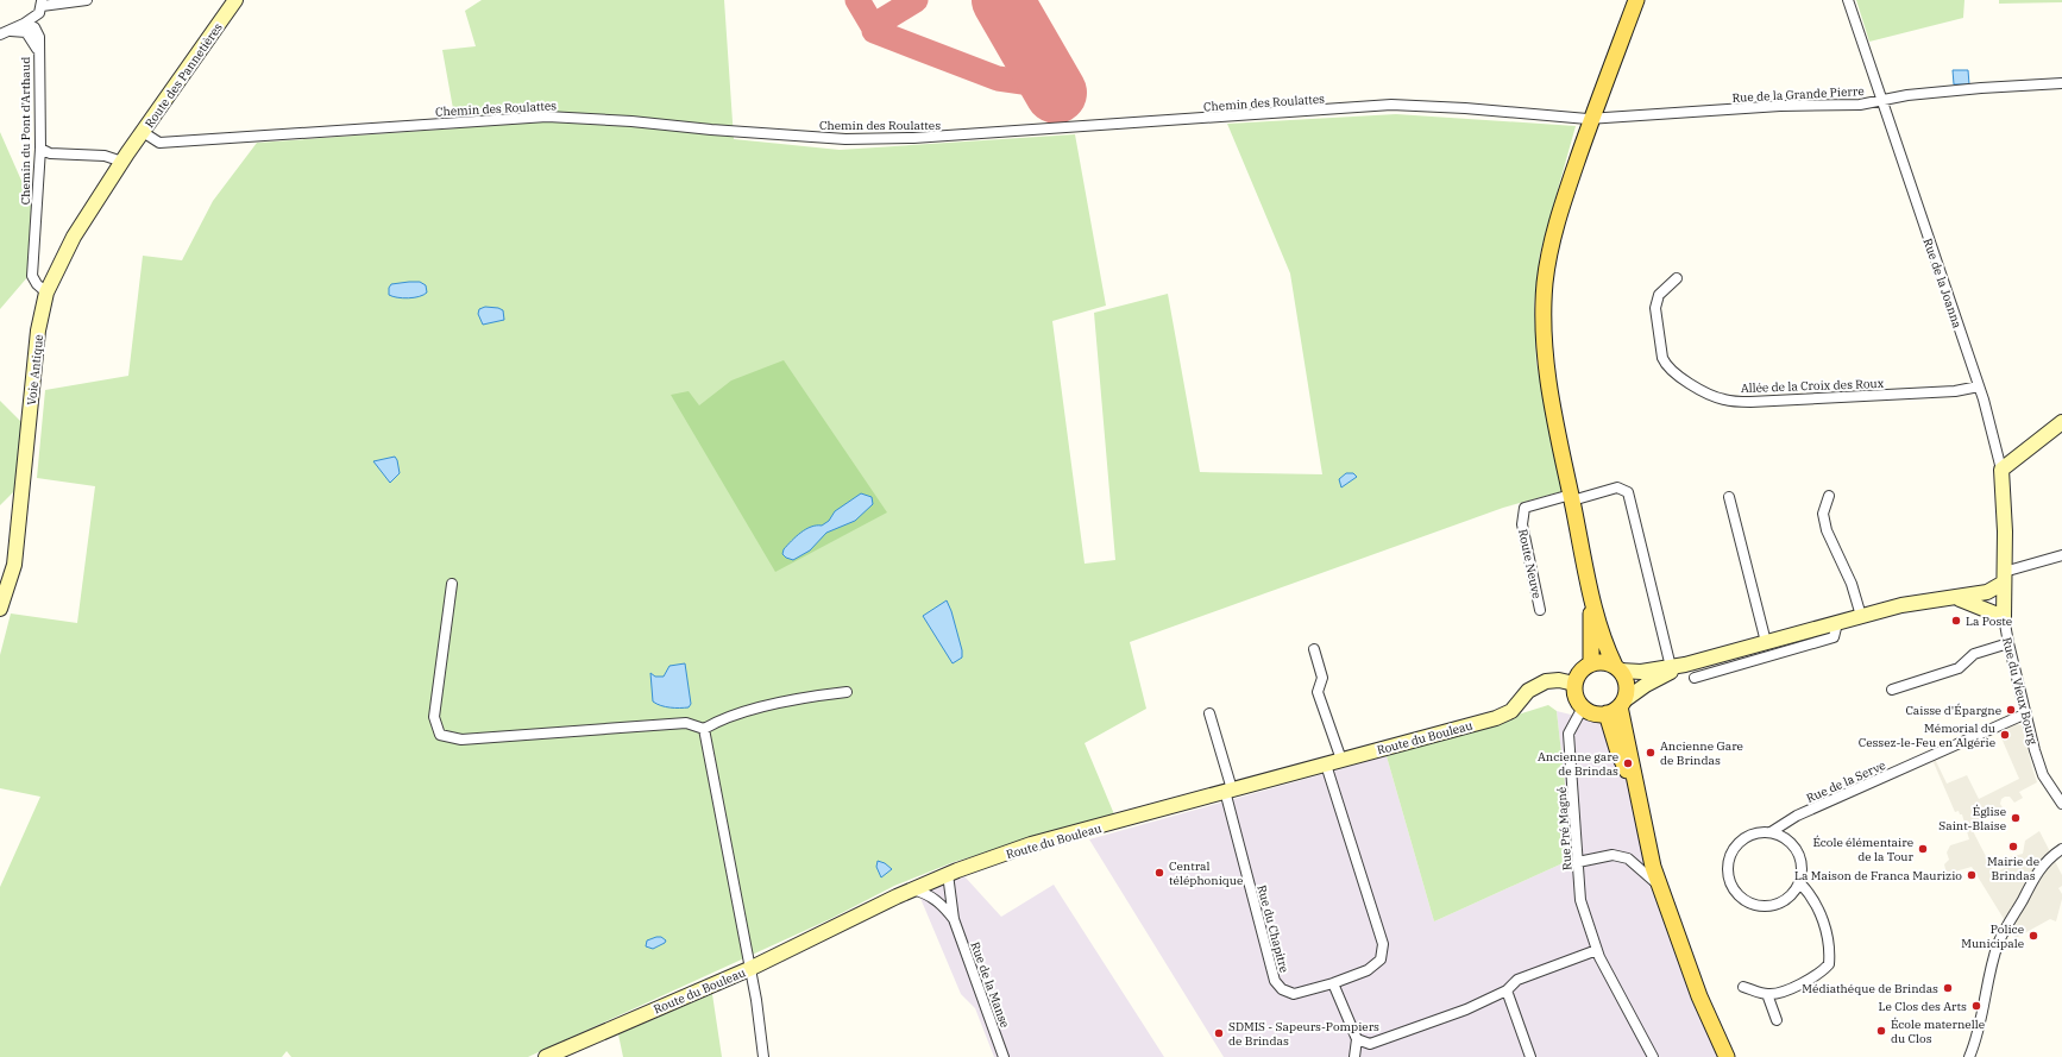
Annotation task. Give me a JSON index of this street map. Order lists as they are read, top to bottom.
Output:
{
  "streets": {
    "street": [
      "Route des Pannetières",
      "Rue de la Grande Pierre",
      "Chemin des Roulattes",
      "Chemin du Pont d'Arthaud",
      "Rue de la Joanna",
      "Voie Antique",
      "Allée de la Croix des Roux",
      "Route Neuve",
      "Rue du Vieux Bourg",
      "Route du Bouleau",
      "Rue de la Serve",
      "Rue Pré Magné",
      "Rue du Chapitre",
      "Rue de la Manse"
    ]
  },
  "crossings": [
    ["Route des Pannetières", "Chemin des Roulattes"],
    ["Route des Pannetières", "Voie Antique"],
    ["Rue de la Grande Pierre", "Chemin des Roulattes"],
    ["Rue de la Grande Pierre", "Rue de la Joanna"],
    ["Chemin du Pont d'Arthaud", "Voie Antique"],
    ["Rue de la Joanna", "Allée de la Croix des Roux"],
    ["Rue de la Joanna", "Rue du Vieux Bourg"],
    ["Rue du Vieux Bourg", "Rue de la Serve"],
    ["Route du Bouleau", "Rue Pré Magné"],
    ["Route du Bouleau", "Rue du Chapitre"]
  ],
  "places": [
    "La Poste",
    "Caisse d'Épargne",
    "Mémorial du Cessez-le-Feu en Algérie",
    "Ancienne Gare de Brindas",
    "Ancienne gare de Brindas",
    "Église Saint-Blaise",
    "Mairie de Brindas",
    "École élémentaire de la Tour",
    "Central téléphonique",
    "La Maison de Franca Maurizio",
    "Police Municipale",
    "Médiathéque de Brindas",
    "Le Clos des Arts",
    "École maternelle du Clos",
    "SDMIS - Sapeurs-Pompiers de Brindas"
  ]
}
